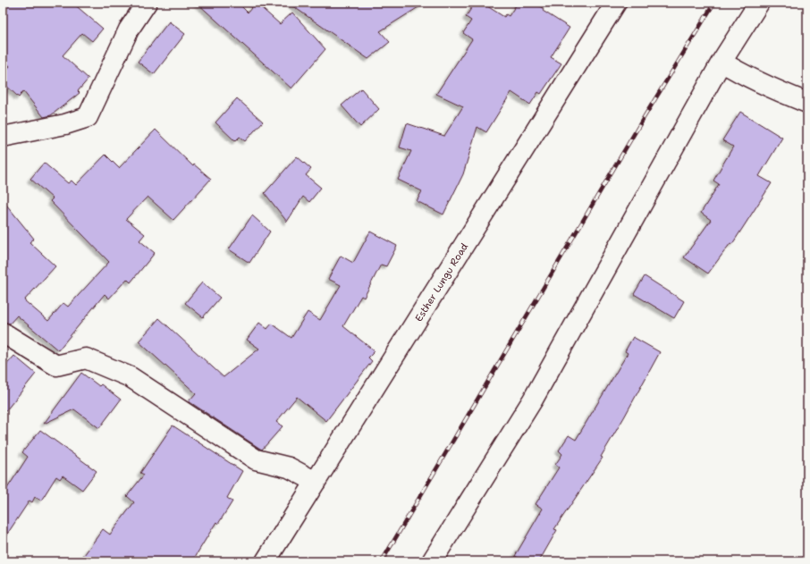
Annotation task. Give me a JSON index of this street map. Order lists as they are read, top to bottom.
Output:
{
  "streets": {
    "street": ["Esther Lungu Road"]
  }
}
